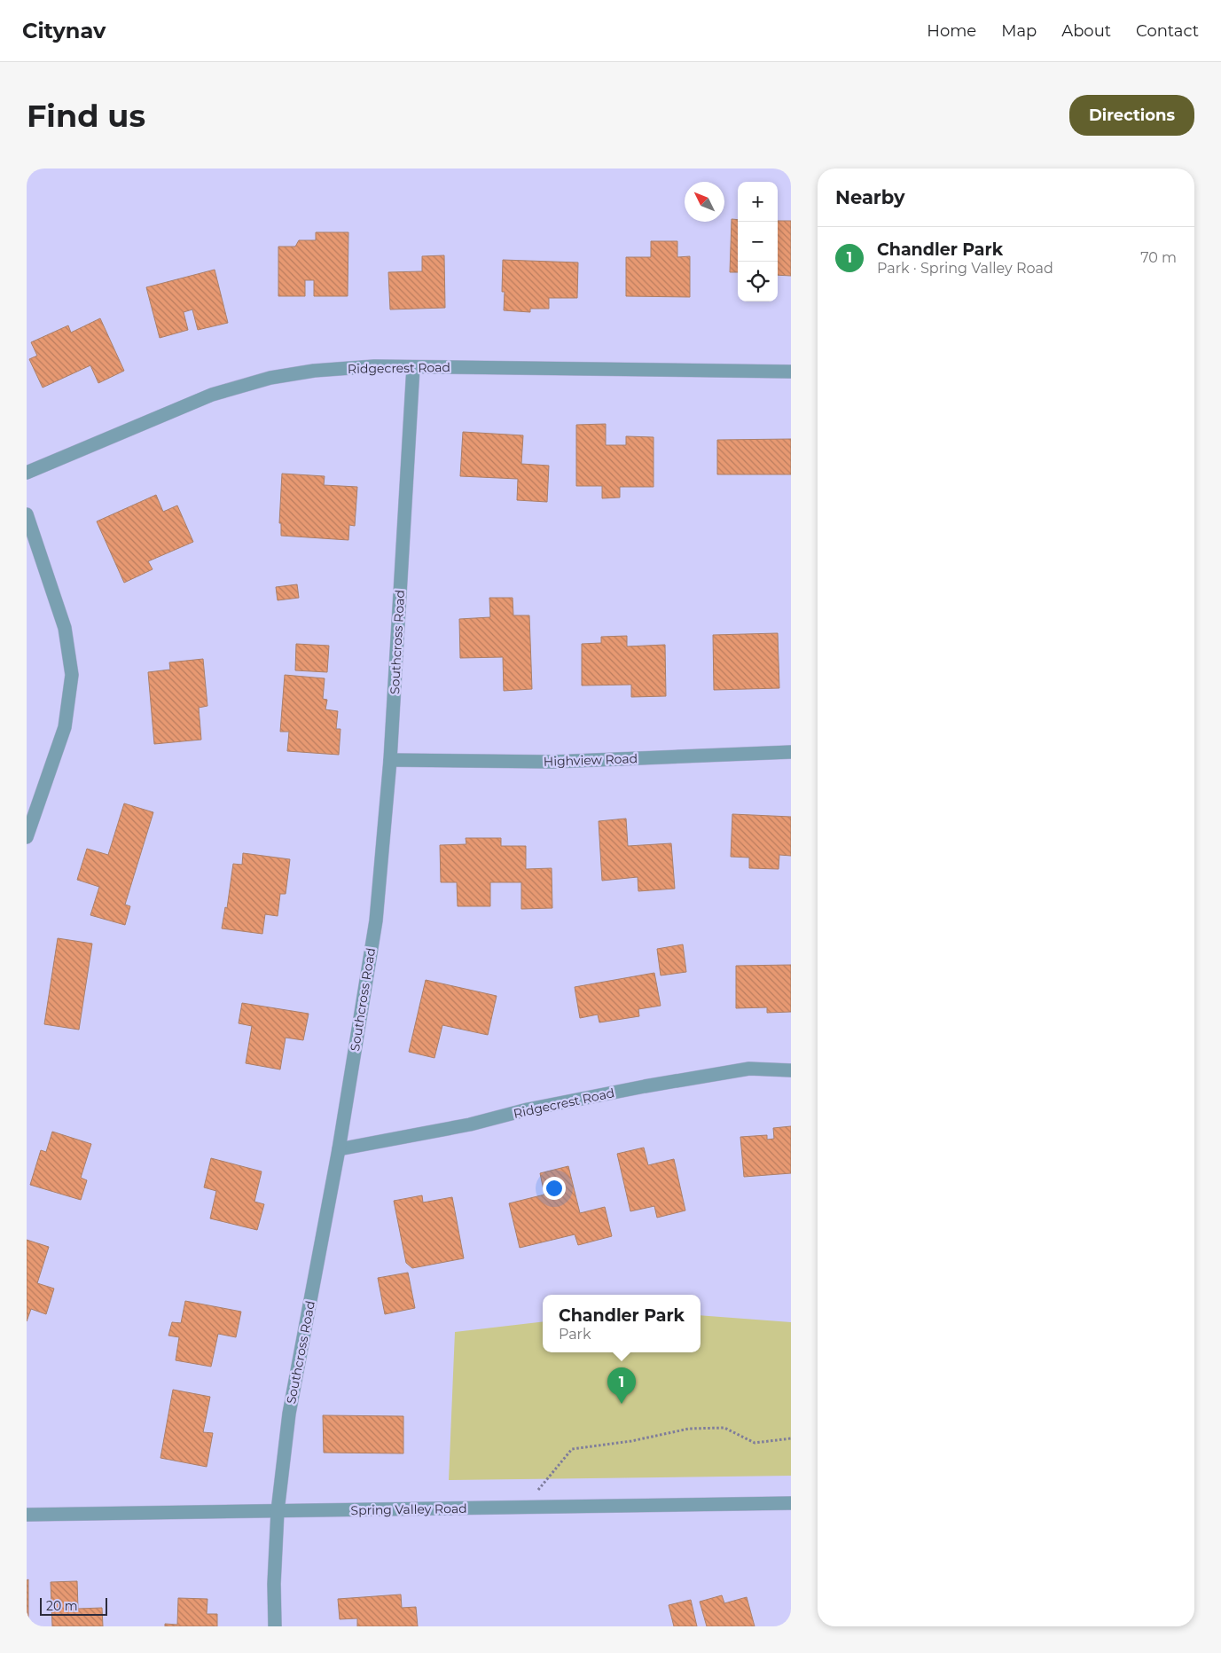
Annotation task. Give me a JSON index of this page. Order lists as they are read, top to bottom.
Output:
{
  "streets": {
    "street": [
      "Ridgecrest Road",
      "Southcross Road",
      "Highview Road",
      "Spring Valley Road"
    ]
  },
  "crossings": [
    ["Ridgecrest Road", "Southcross Road"],
    ["Southcross Road", "Highview Road"],
    ["Southcross Road", "Spring Valley Road"]
  ],
  "scale_bar": "20 m",
  "north": "top left",
  "page": {
    "header": "Citynav",
    "nav": [
      "Home",
      "Map",
      "About",
      "Contact"
    ],
    "buttons": "Directions",
    "title": "Find us",
    "heading": "Nearby",
    "map_buttons": ["+", "−"],
    "list": [
      {
        "mark": "1",
        "name": "Chandler Park",
        "note": "Park · Spring Valley Road",
        "value": "70 m"
      }
    ],
    "popup": ["Chandler Park", "Park"],
    "pins": "1",
    "scale": "20 m"
  }
}
